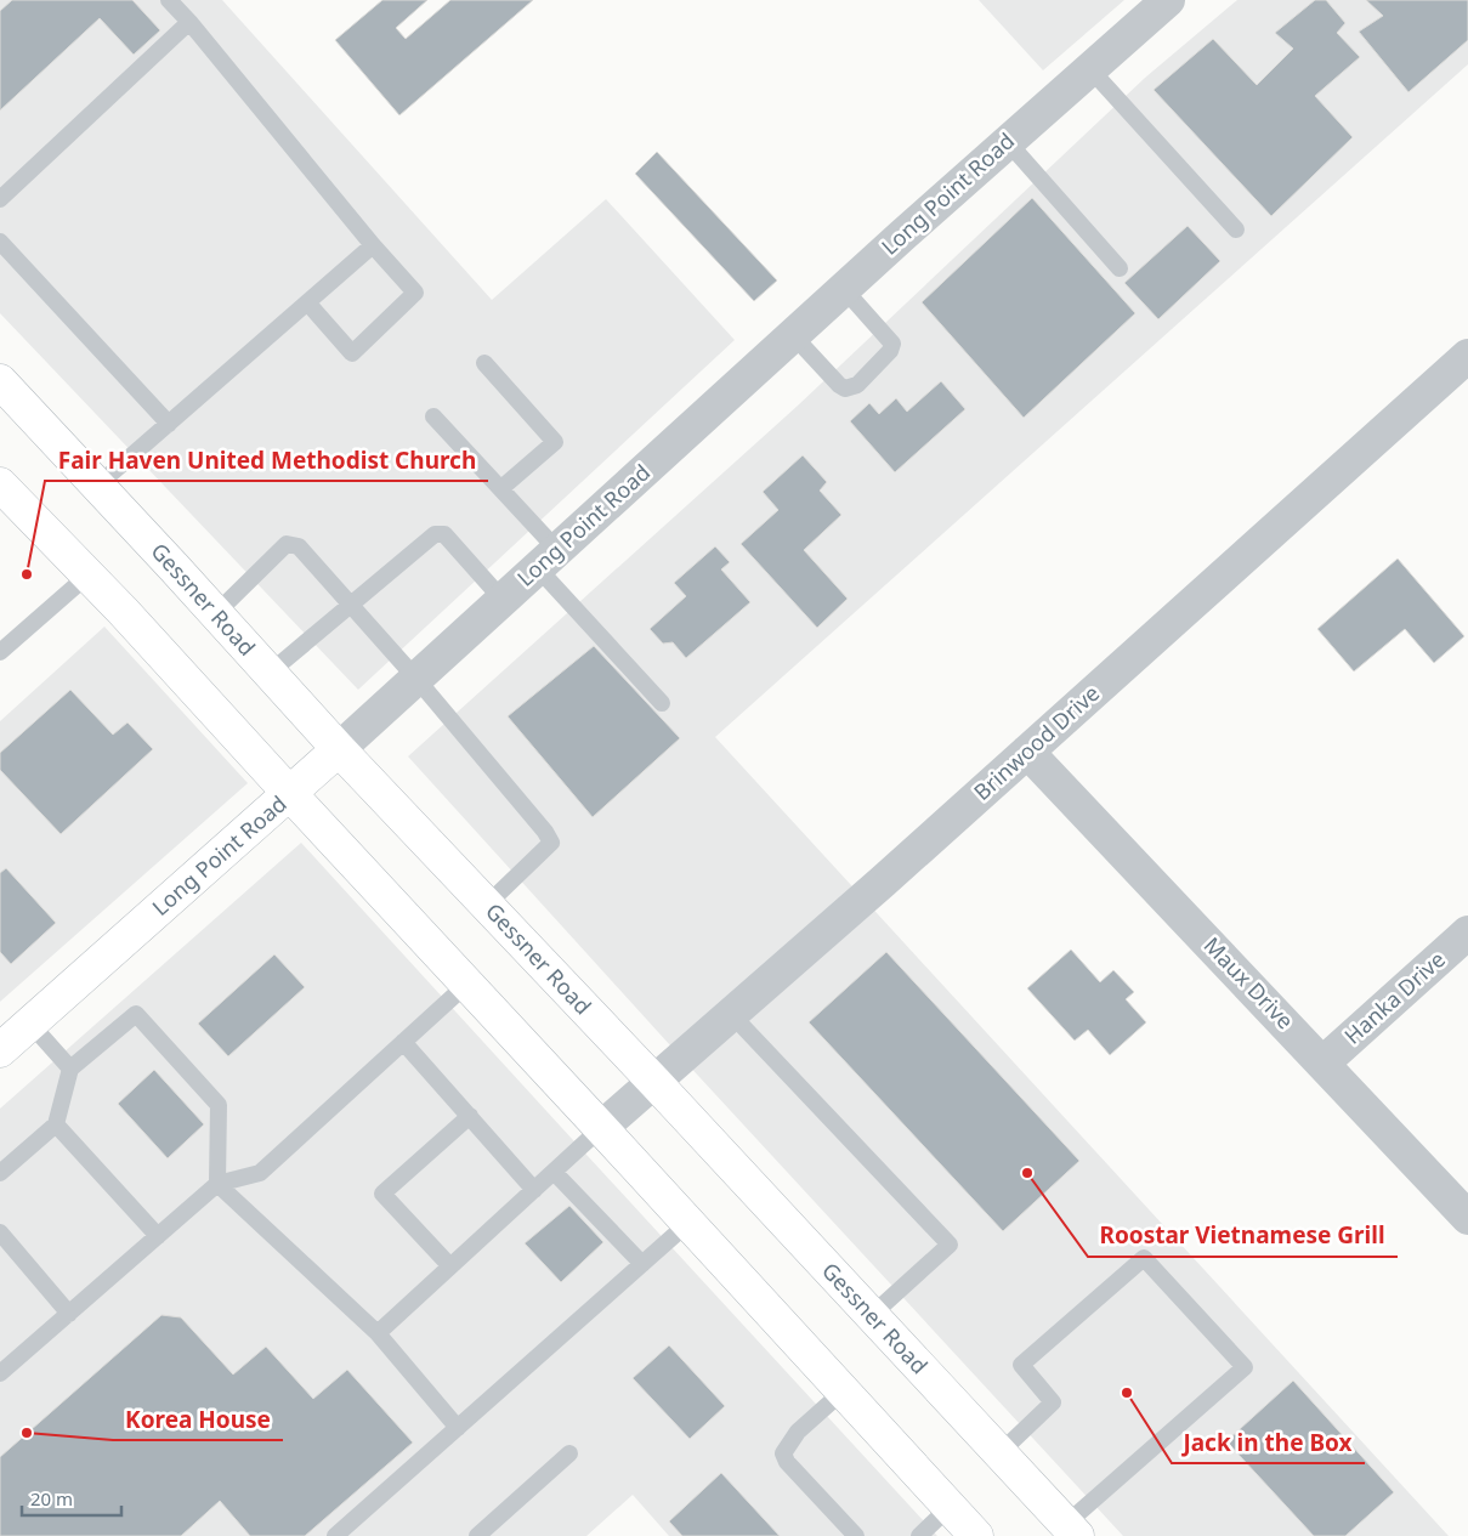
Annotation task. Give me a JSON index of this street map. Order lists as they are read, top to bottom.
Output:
{
  "streets": {
    "main road": ["Long Point Road", "Gessner Road"],
    "street": ["Brinwood Drive", "Maux Drive", "Hanka Drive"]
  },
  "crossings": [
    ["Long Point Road", "Gessner Road"],
    ["Gessner Road", "Brinwood Drive"],
    ["Brinwood Drive", "Maux Drive"],
    ["Maux Drive", "Hanka Drive"]
  ],
  "places": [
    "Fair Haven United Methodist Church",
    "Roostar Vietnamese Grill",
    "Jack in the Box",
    "Korea House"
  ],
  "scale_bar": "20 m"
}
